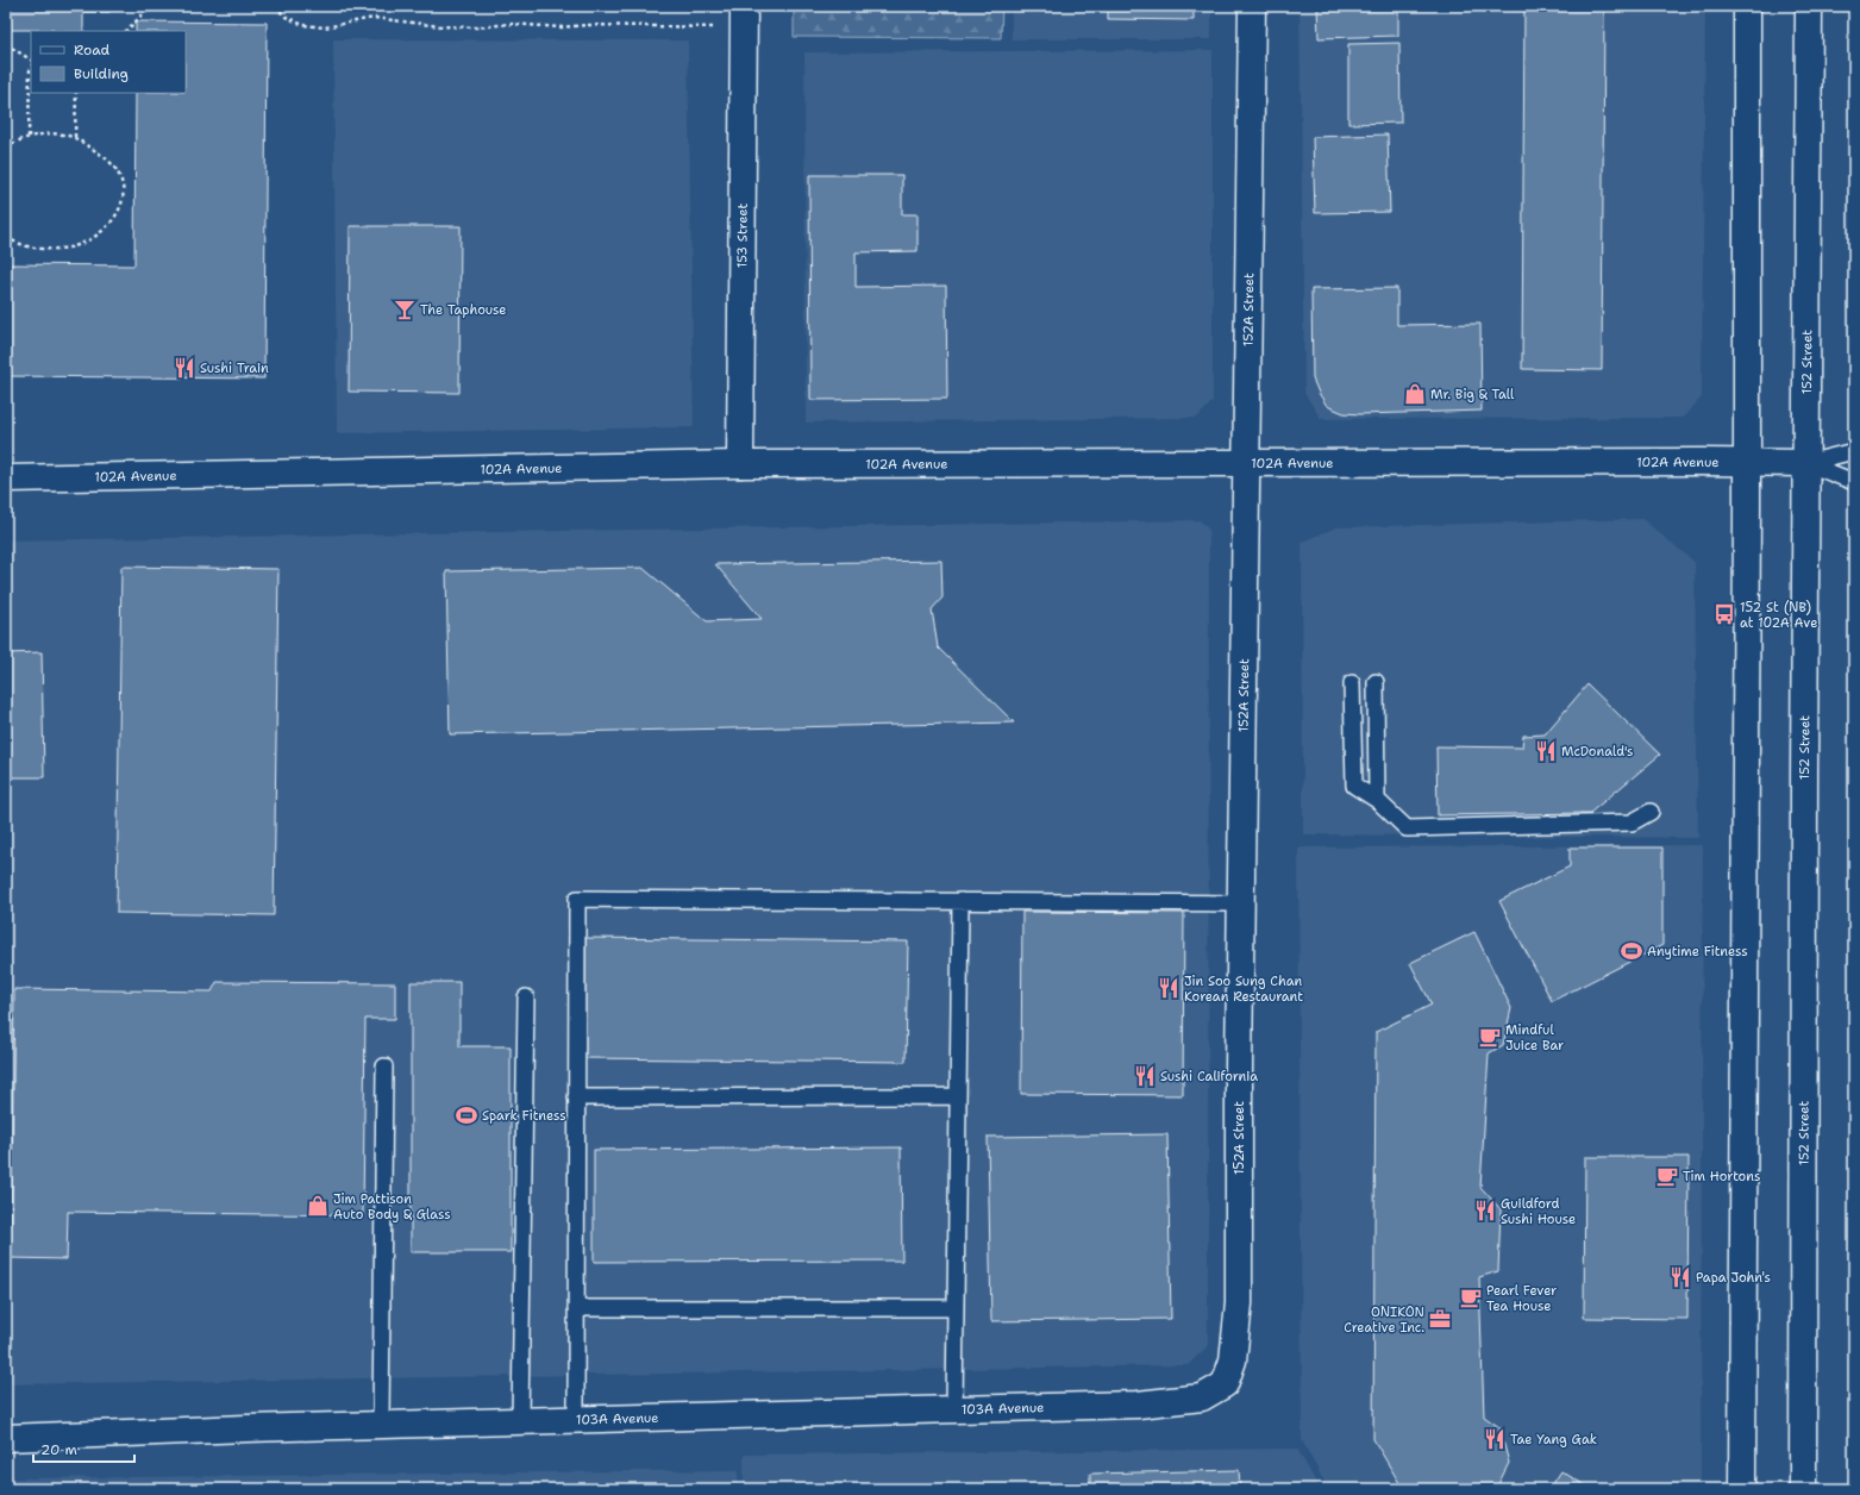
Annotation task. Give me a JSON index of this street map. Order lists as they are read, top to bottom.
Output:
{
  "streets": {
    "street": [
      "153 Street",
      "152A Street",
      "152 Street",
      "102A Avenue",
      "103A Avenue"
    ]
  },
  "crossings": [
    ["153 Street", "102A Avenue"],
    ["152A Street", "102A Avenue"],
    ["152A Street", "103A Avenue"],
    ["152 Street", "102A Avenue"]
  ],
  "places": {
    "bar": ["The Taphouse"],
    "restaurant": [
      "Sushi Train",
      "McDonald's",
      "Jin Soo Sung Chan Korean Restaurant",
      "Sushi California",
      "Guildford Sushi House",
      "Papa John's",
      "Tae Yang Gak"
    ],
    "shop": ["Mr. Big & Tall", "Jim Pattison Auto Body & Glass"],
    "bus stop": ["152 St (NB) at 102A Ave"],
    "sports": ["Anytime Fitness", "Spark Fitness"],
    "cafe": ["Mindful Juice Bar", "Tim Hortons", "Pearl Fever Tea House"],
    "office": ["ONIKON Creative Inc."]
  },
  "legend": ["Road", "Building"],
  "scale_bar": "20 m"
}
